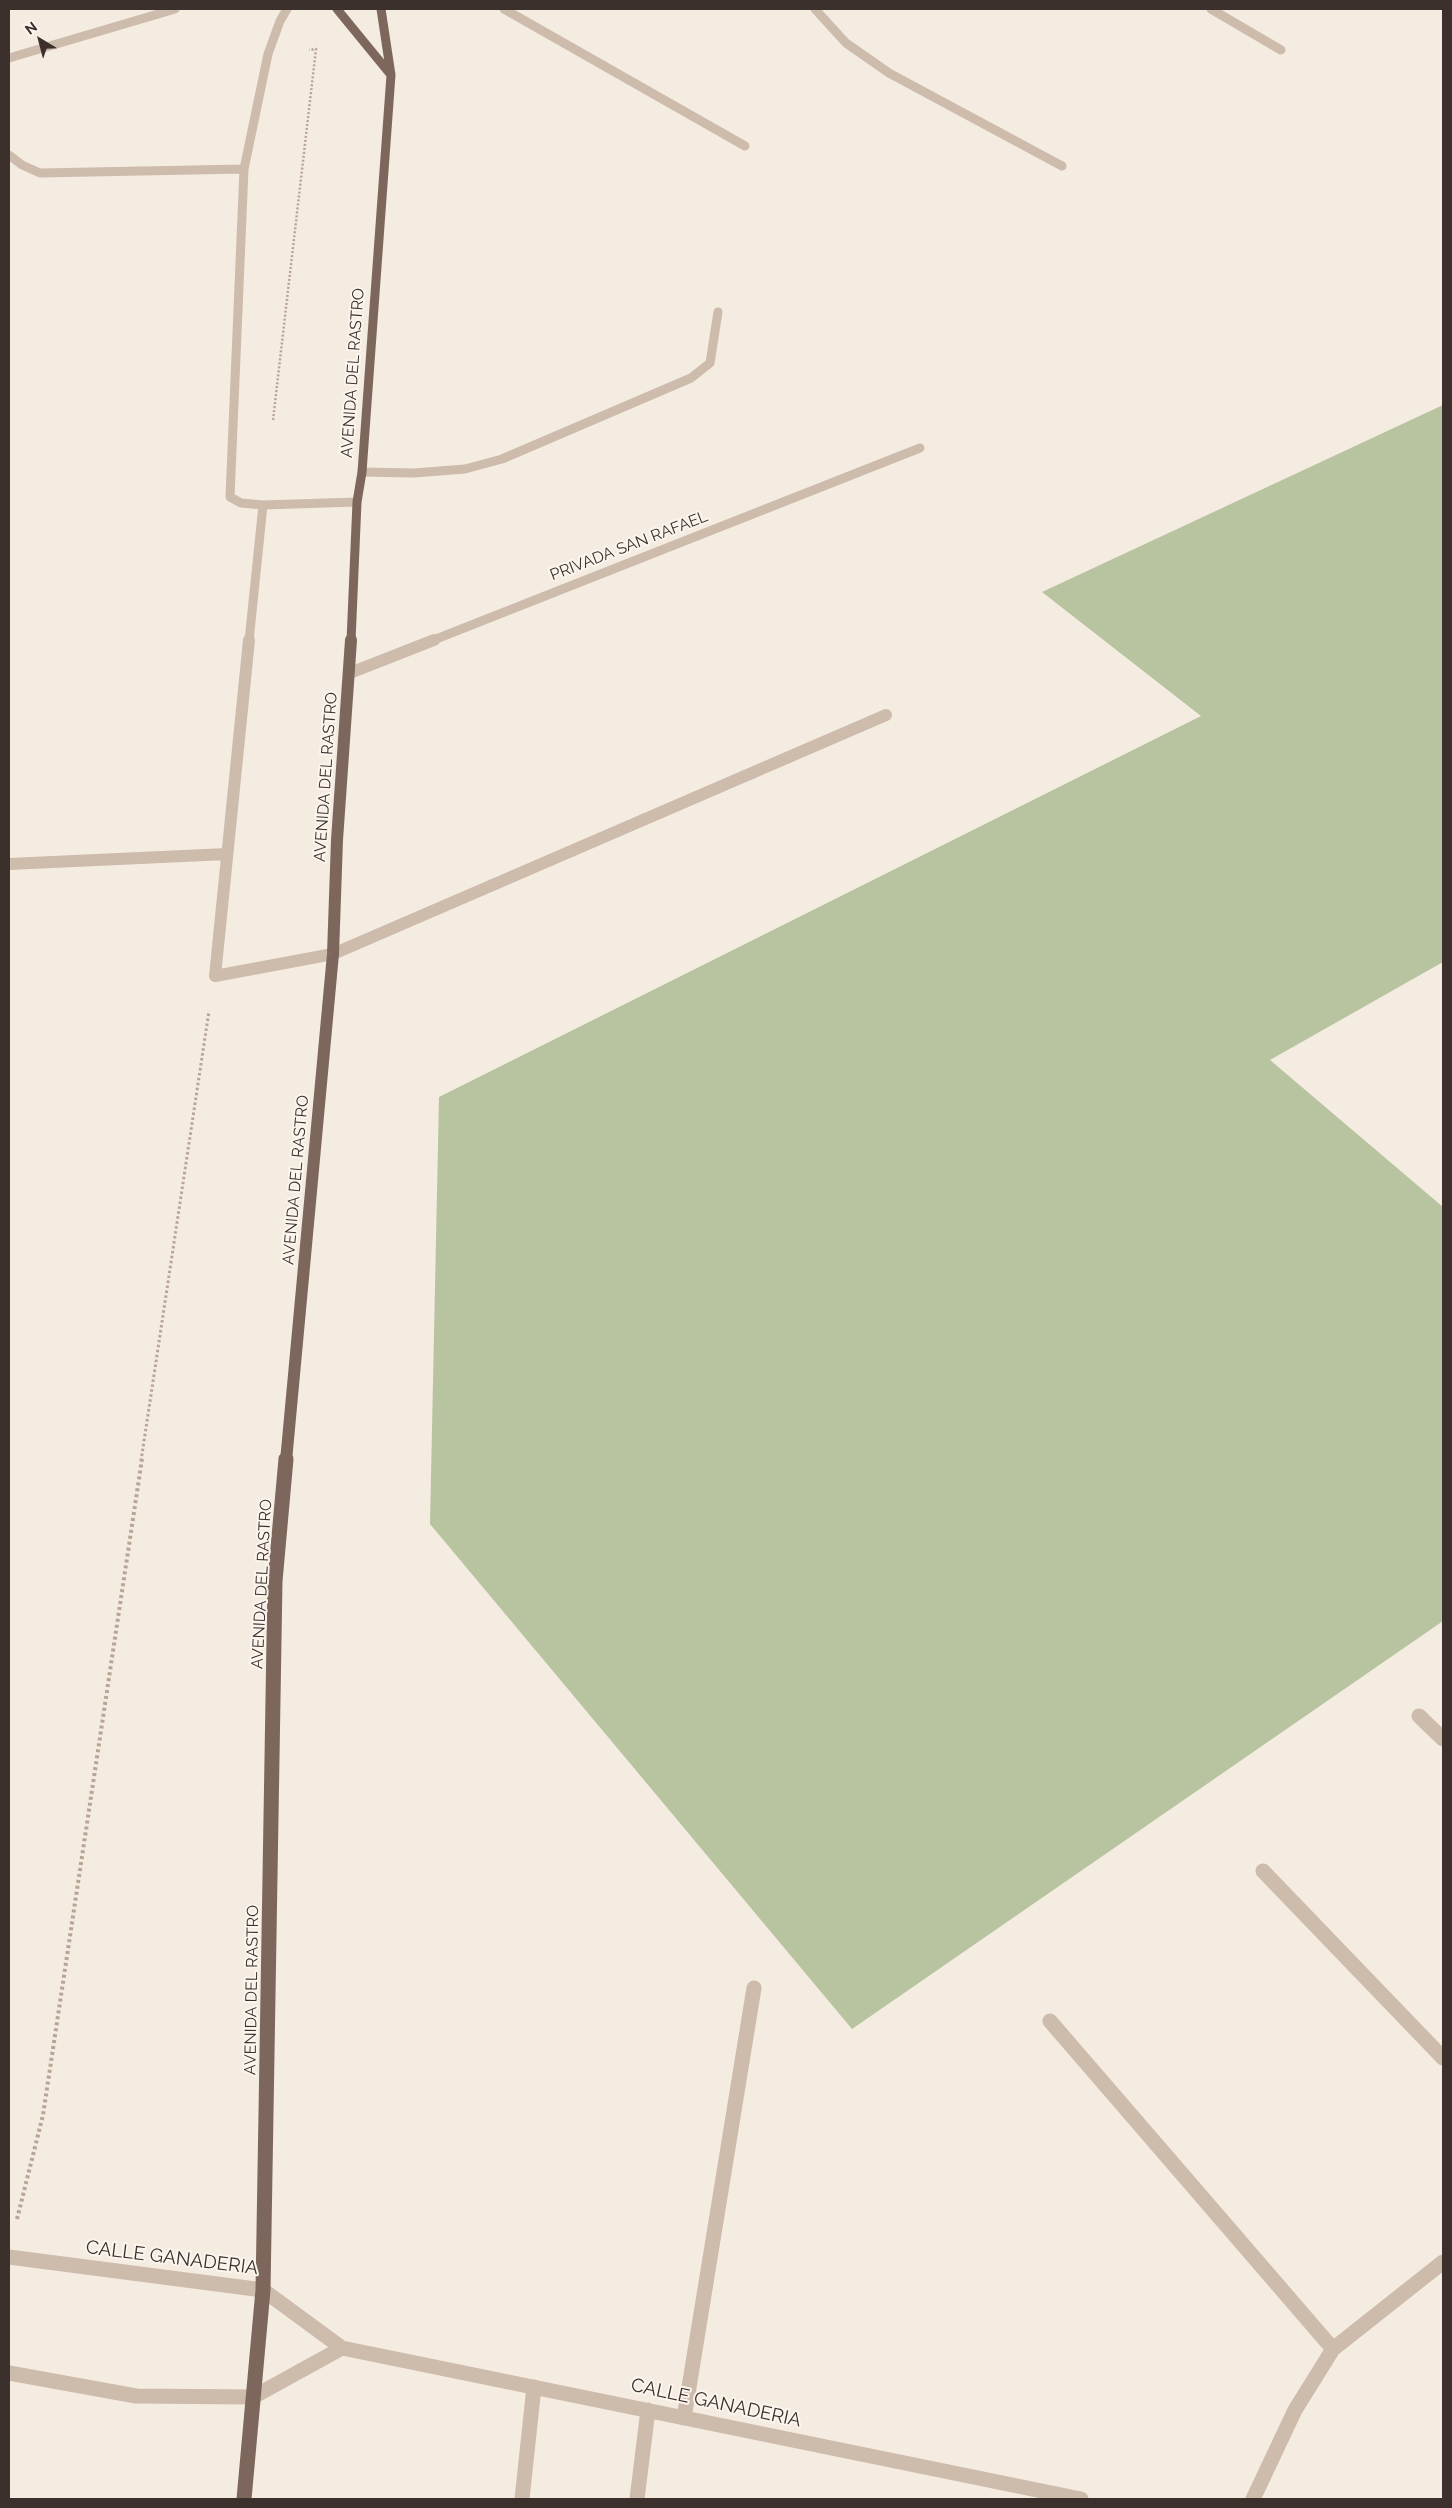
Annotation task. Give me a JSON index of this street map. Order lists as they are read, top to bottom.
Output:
{
  "streets": {
    "main road": ["AVENIDA DEL RASTRO"],
    "street": ["PRIVADA SAN RAFAEL", "CALLE GANADERIA"]
  },
  "crossings": [
    ["AVENIDA DEL RASTRO", "PRIVADA SAN RAFAEL"],
    ["AVENIDA DEL RASTRO", "CALLE GANADERIA"]
  ],
  "north": "top left"
}
